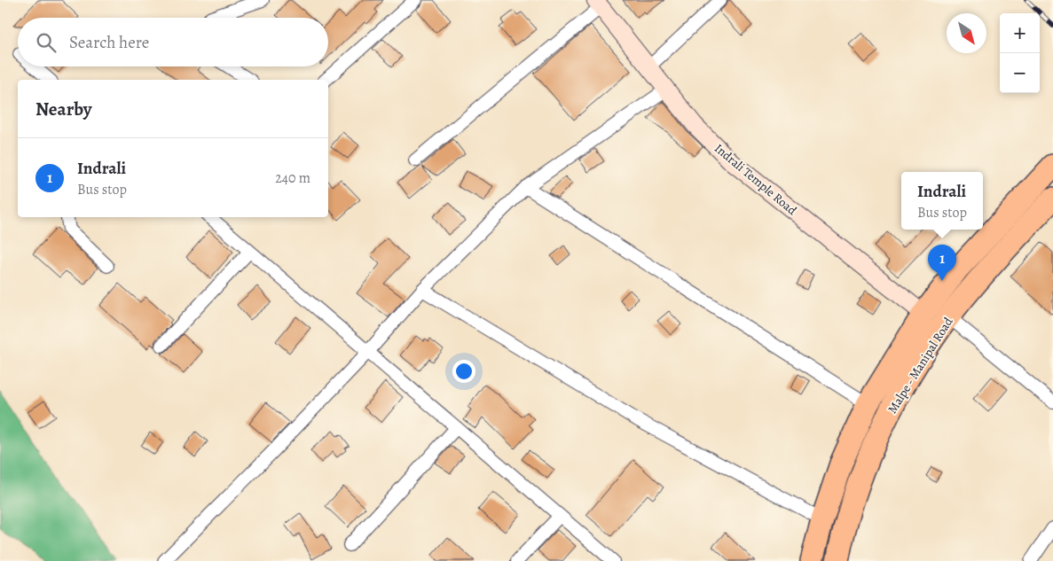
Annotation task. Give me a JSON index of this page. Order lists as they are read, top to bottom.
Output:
{
  "streets": {
    "highway": ["Malpe - Manipal Road"],
    "street": ["Indrali Temple Road"]
  },
  "north": "bottom right",
  "page": {
    "map_buttons": ["+", "−"],
    "search": "Search here",
    "heading": "Nearby",
    "list": [
      {
        "mark": "1",
        "name": "Indrali",
        "note": "Bus stop",
        "value": "240 m"
      }
    ],
    "popup": ["Indrali", "Bus stop"],
    "pins": "1"
  }
}
